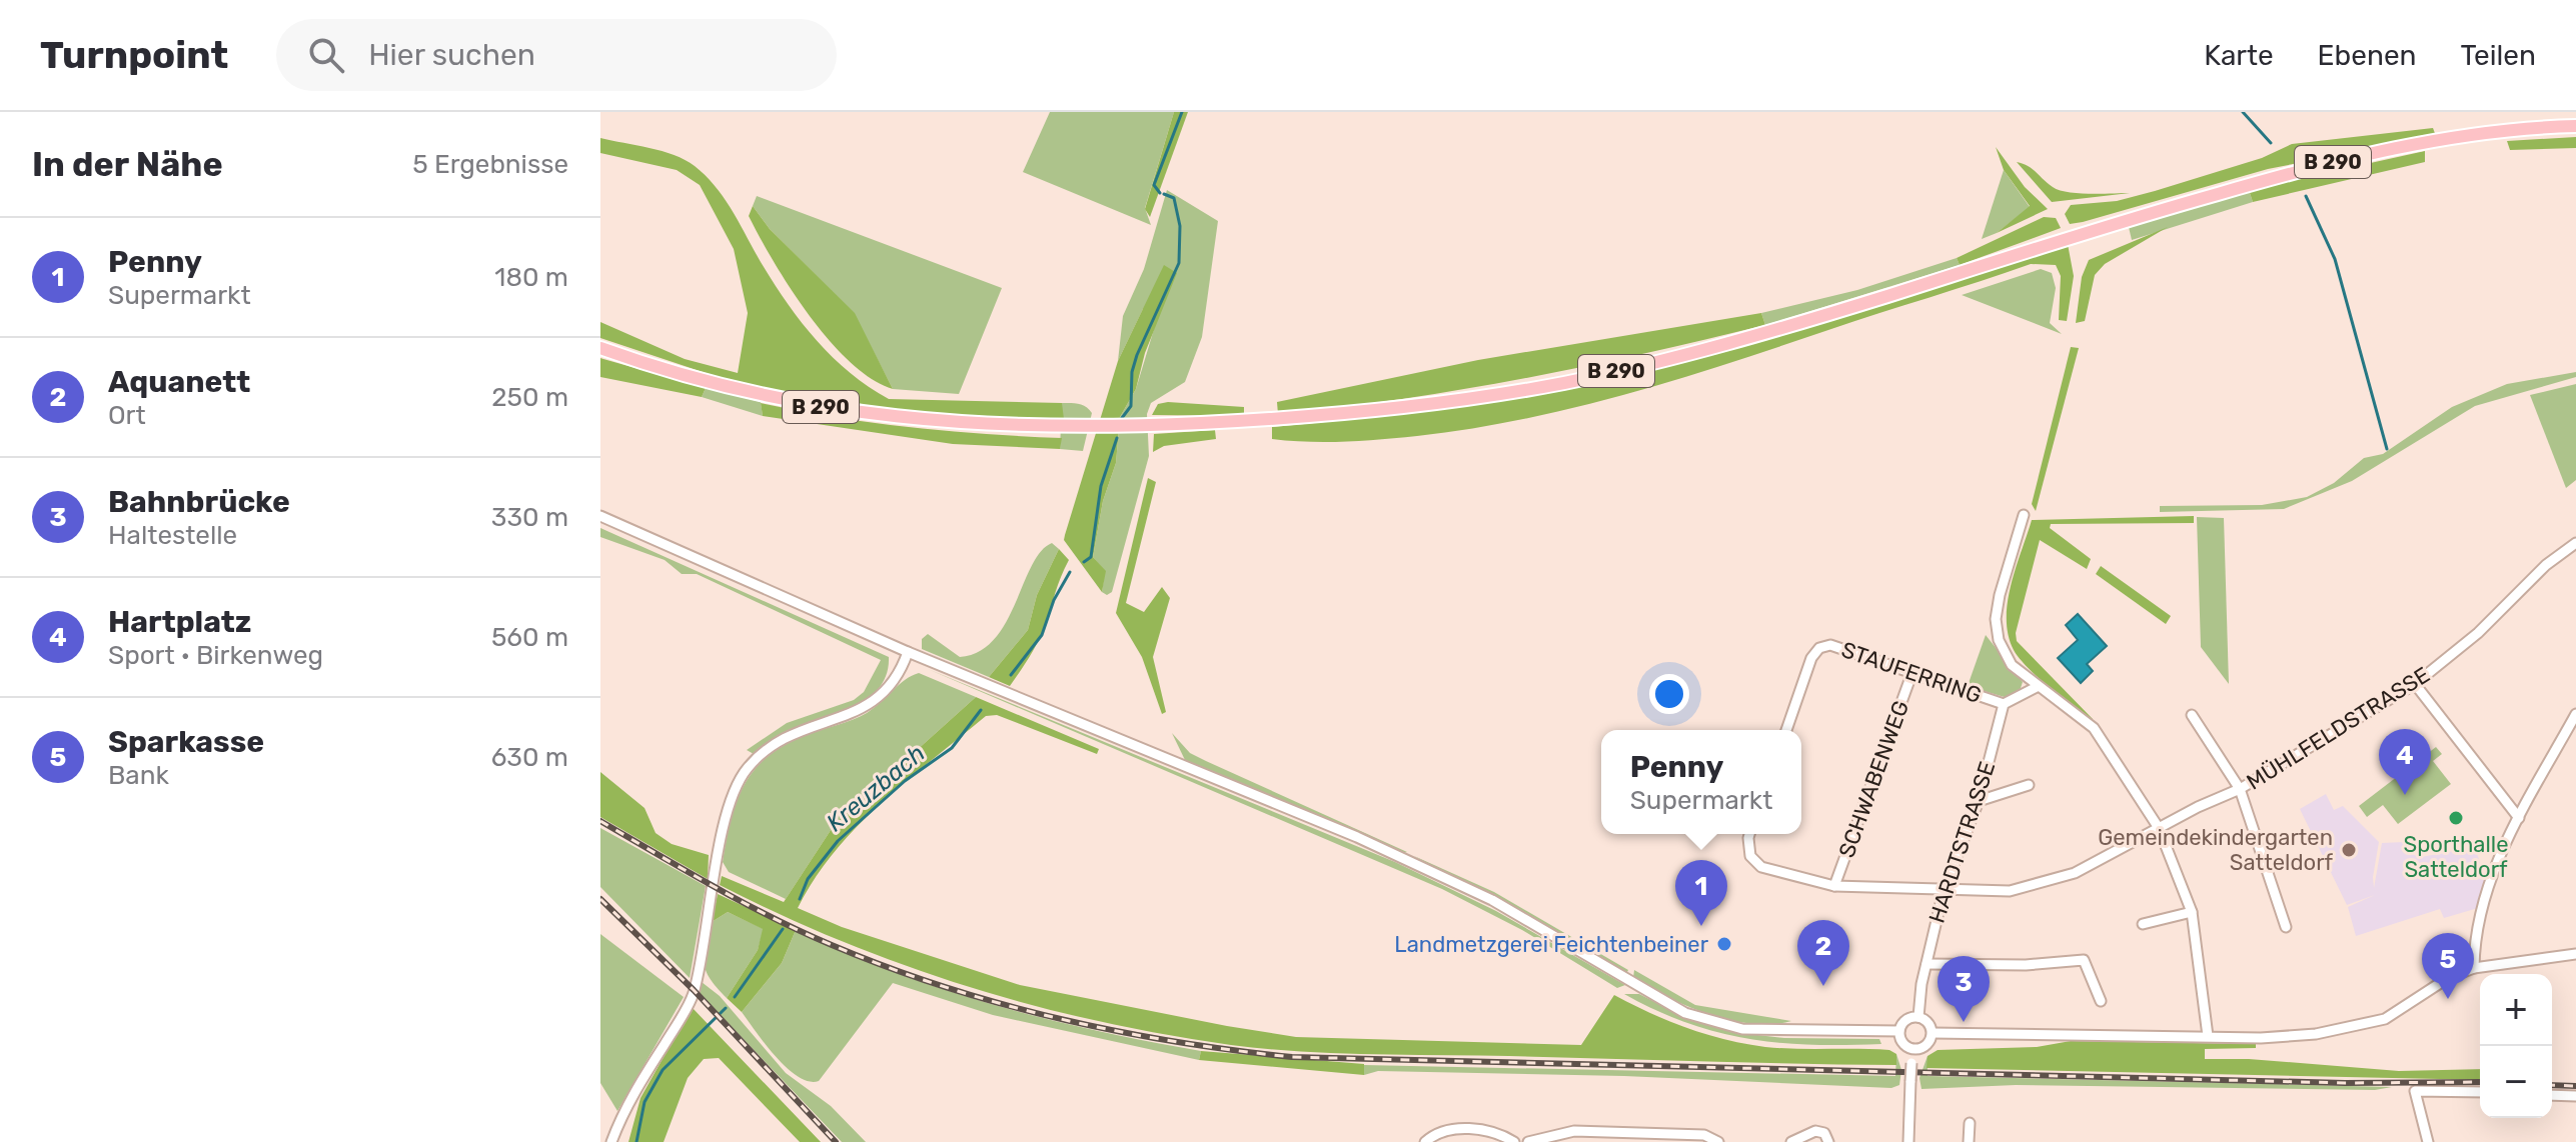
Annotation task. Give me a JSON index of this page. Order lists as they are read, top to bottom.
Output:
{
  "streets": {
    "main road": ["B 290"],
    "street": [
      "STAUFERRING",
      "MÜHLFELDSTRASSE",
      "SCHWABENWEG",
      "HARDTSTRASSE"
    ]
  },
  "crossings": [
    ["STAUFERRING", "SCHWABENWEG"],
    ["STAUFERRING", "HARDTSTRASSE"],
    ["MÜHLFELDSTRASSE", "HARDTSTRASSE"]
  ],
  "water": ["Kreuzbach"],
  "places": ["Sporthalle Satteldorf", "Gemeindekindergarten Satteldorf", "Landmetzgerei Feichtenbeiner"],
  "page": {
    "header": "Turnpoint",
    "search": "Hier suchen",
    "nav": ["Karte", "Ebenen", "Teilen"],
    "heading": ["In der Nähe", "5 Ergebnisse"],
    "list": [
      {
        "mark": "1",
        "name": "Penny",
        "note": "Supermarkt",
        "value": "180 m"
      },
      {
        "mark": "2",
        "name": "Aquanett",
        "note": "Ort",
        "value": "250 m"
      },
      {
        "mark": "3",
        "name": "Bahnbrücke",
        "note": "Haltestelle",
        "value": "330 m"
      },
      {
        "mark": "4",
        "name": "Hartplatz",
        "note": "Sport · Birkenweg",
        "value": "560 m"
      },
      {
        "mark": "5",
        "name": "Sparkasse",
        "note": "Bank",
        "value": "630 m"
      }
    ],
    "pins": [
      "4",
      "1",
      "2",
      "5",
      "3"
    ],
    "popup": ["Penny", "Supermarkt"],
    "map_buttons": ["+", "−"]
  }
}
